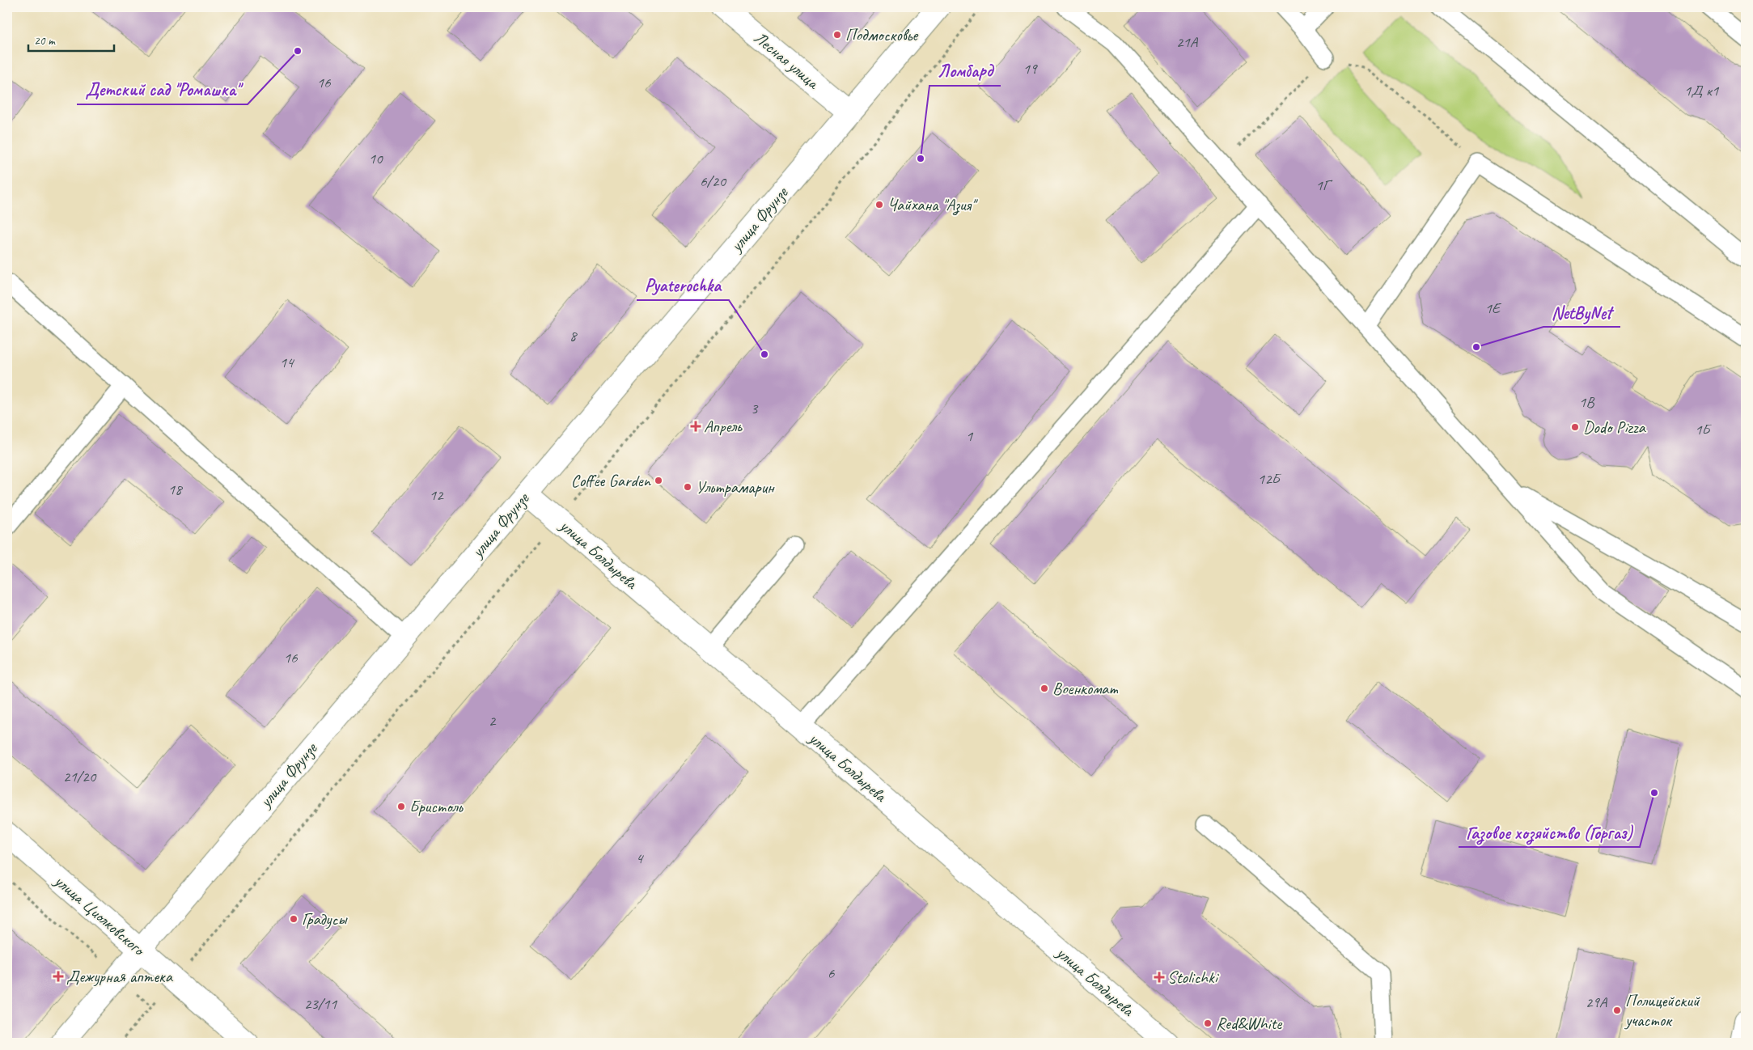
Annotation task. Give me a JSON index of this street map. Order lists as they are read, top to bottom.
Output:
{
  "streets": {
    "street": [
      "Лесная улица",
      "улица Фрунзе",
      "улица Болдырева",
      "улица Циолковского"
    ]
  },
  "crossings": [
    ["Лесная улица", "улица Фрунзе"],
    ["улица Фрунзе", "улица Болдырева"],
    ["улица Фрунзе", "улица Циолковского"]
  ],
  "places": {
    "other": [
      "Подмосковье",
      "Детский сад \"Ромашка\"",
      "Ломбард",
      "Чайхана \"Азия\"",
      "NetByNet",
      "Pyaterochka",
      "Dodo Pizza",
      "Coffee Garden",
      "Ультрамарин",
      "Военкомат",
      "Газовое хозяйство (Горгаз)",
      "Бристоль",
      "Градусы",
      "Полицейский участок",
      "Red&White"
    ],
    "health": ["Апрель", "Дежурная аптека", "Stolichki"]
  },
  "house_numbers": [
    "21А",
    "19",
    "16",
    "1Д к1",
    "10",
    "6/20",
    "1Г",
    "1Е",
    "8",
    "14",
    "1В",
    "3",
    "1Б",
    "1",
    "12Б",
    "18",
    "12",
    "16",
    "2",
    "21/20",
    "4",
    "6",
    "29А",
    "23/11"
  ],
  "scale_bar": "20 m"
}
